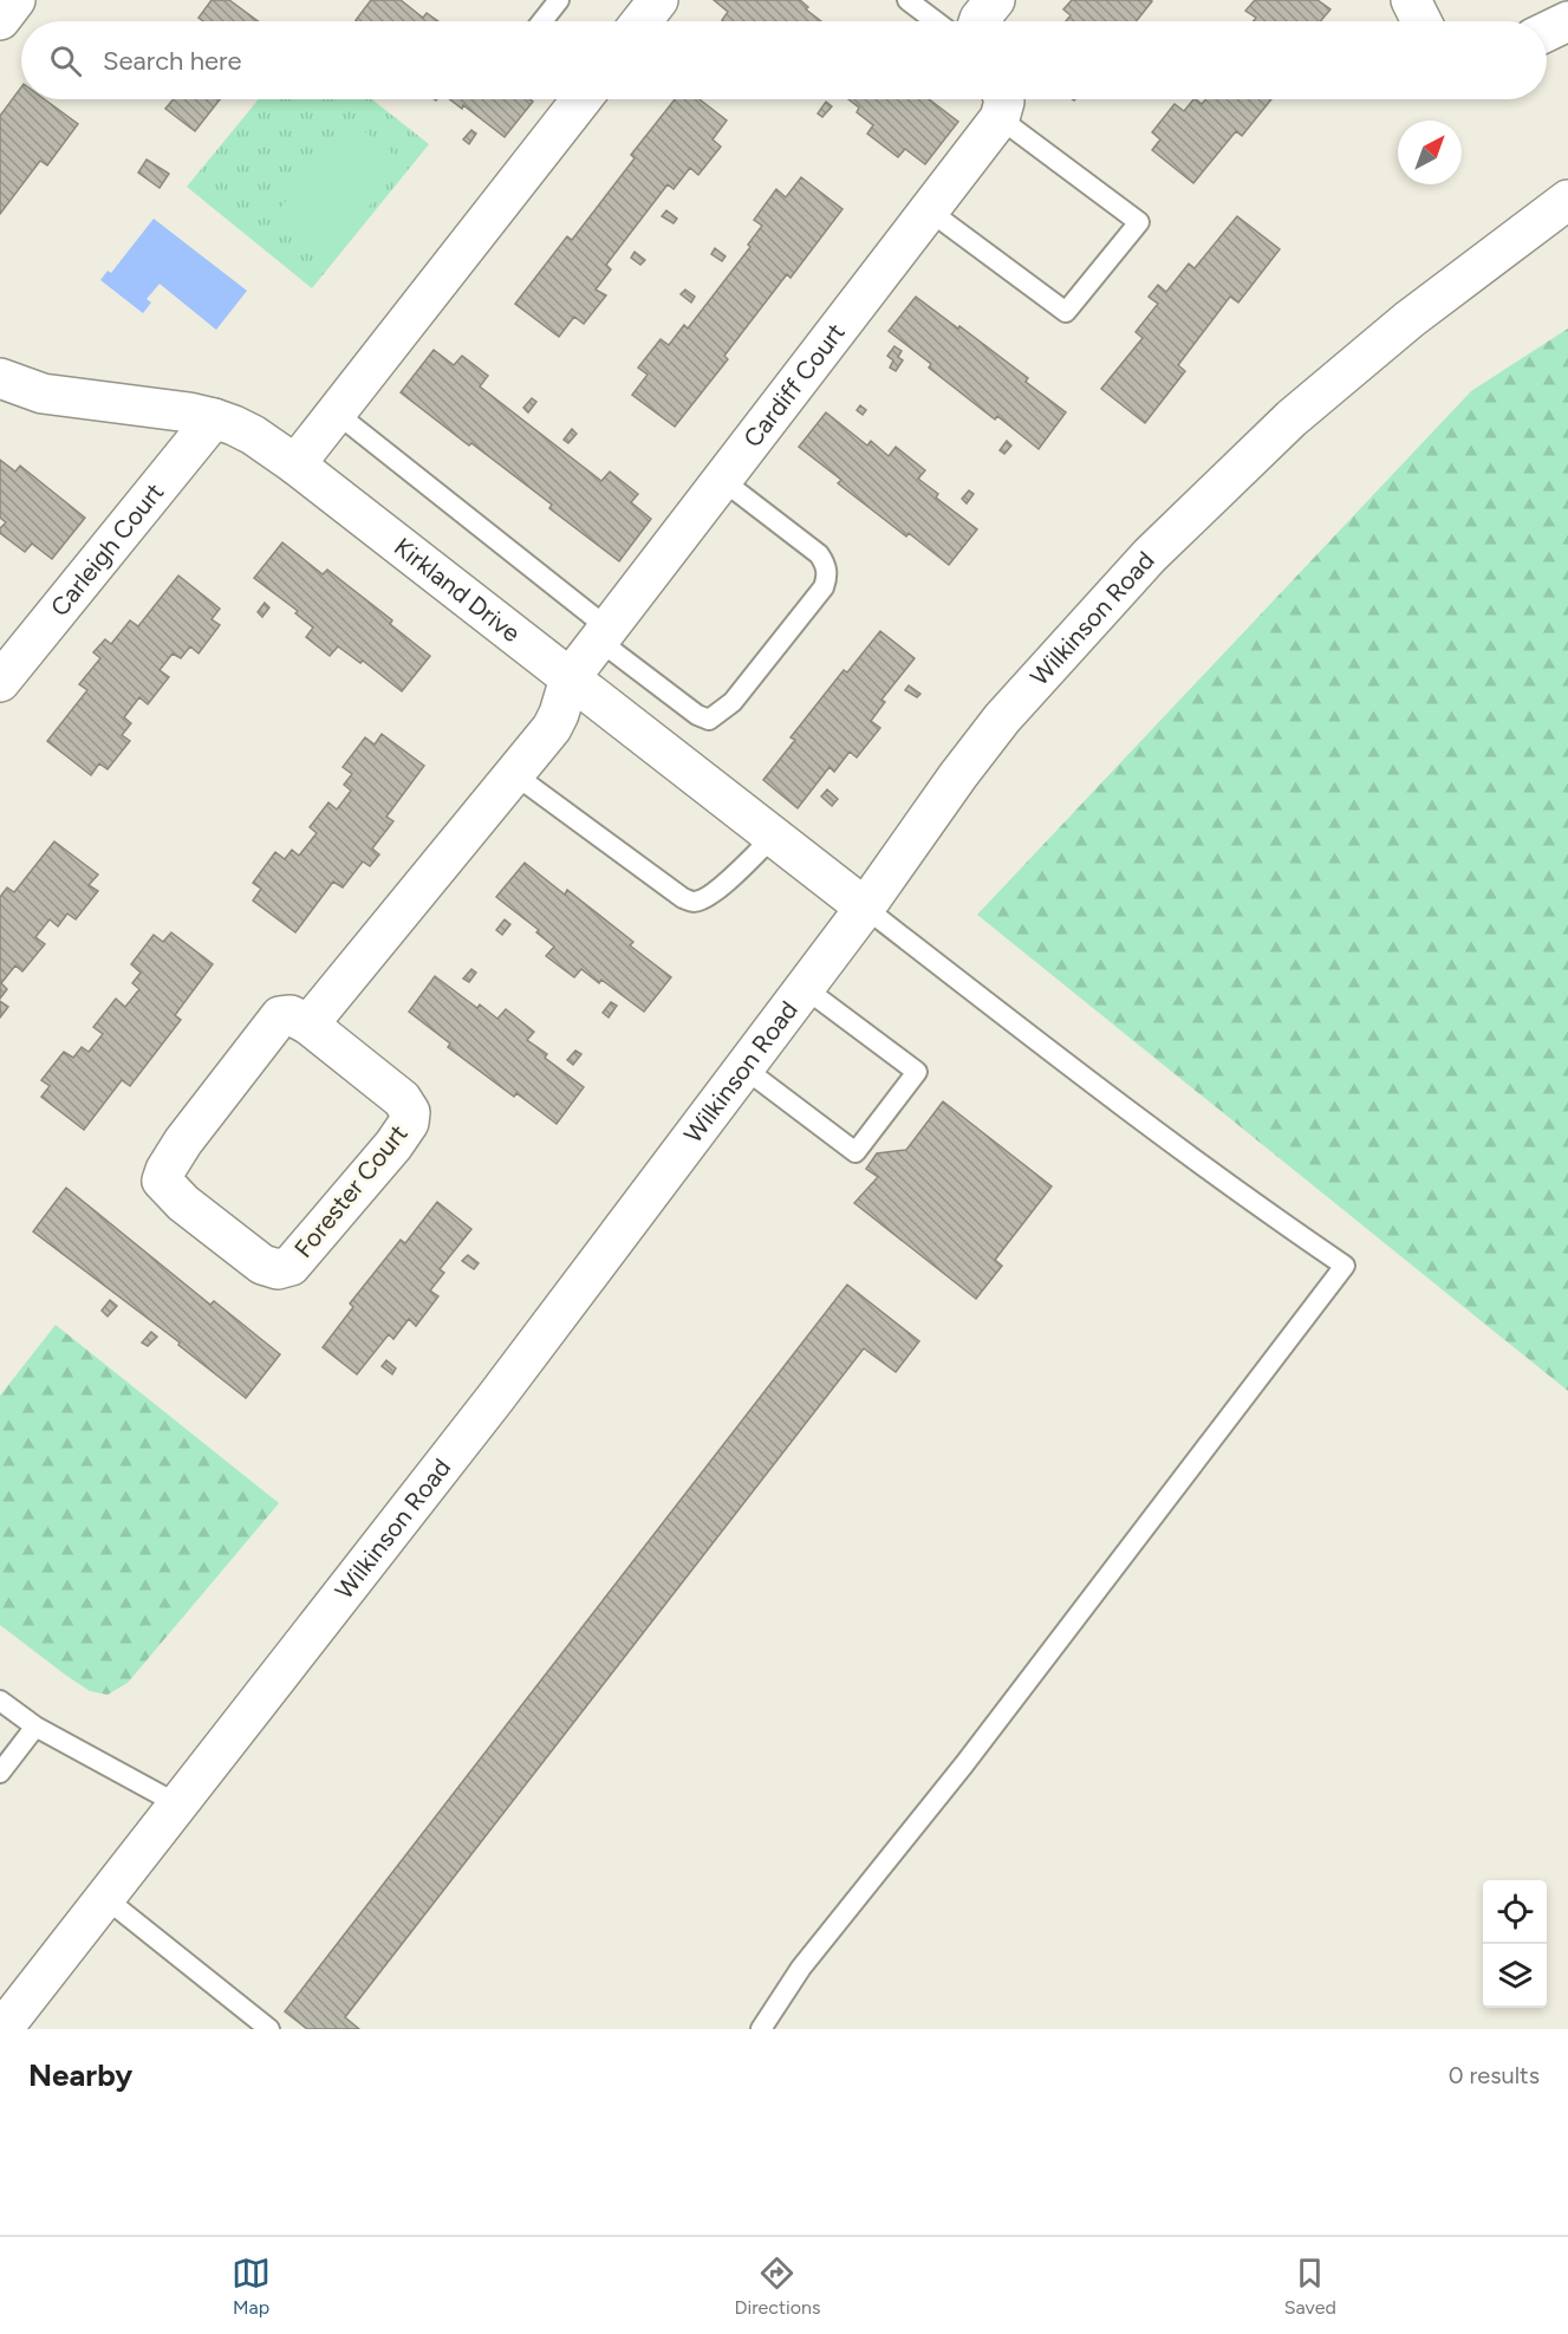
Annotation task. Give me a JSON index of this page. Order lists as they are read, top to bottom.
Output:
{
  "streets": {
    "street": [
      "Cardiff Court",
      "Carleigh Court",
      "Kirkland Drive",
      "Wilkinson Road",
      "Forester Court"
    ]
  },
  "crossings": [
    ["Cardiff Court", "Kirkland Drive"],
    ["Carleigh Court", "Kirkland Drive"],
    ["Kirkland Drive", "Wilkinson Road"]
  ],
  "north": "top right",
  "page": {
    "search": "Search here",
    "heading": ["Nearby", "0 results"],
    "nav": ["Map", "Directions", "Saved"]
  }
}
